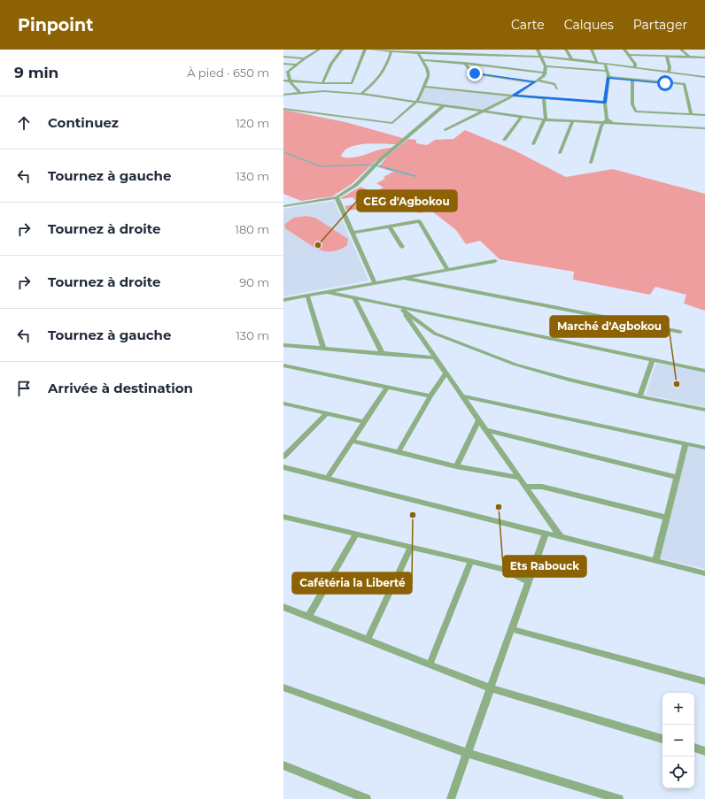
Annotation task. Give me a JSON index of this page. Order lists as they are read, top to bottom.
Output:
{
  "places": [
    "CEG d'Agbokou",
    "Marché d'Agbokou",
    "Ets Rabouck",
    "Cafétéria la Liberté"
  ],
  "page": {
    "header": "Pinpoint",
    "nav": ["Carte", "Calques", "Partager"],
    "heading": ["9 min", "À pied · 650 m"],
    "list": [
      ["Continuez", "120 m"],
      ["Tournez à gauche", "130 m"],
      ["Tournez à droite", "180 m"],
      ["Tournez à droite", "90 m"],
      ["Tournez à gauche", "130 m"],
      "Arrivée à destination"
    ],
    "map_buttons": ["+", "−"]
  }
}
